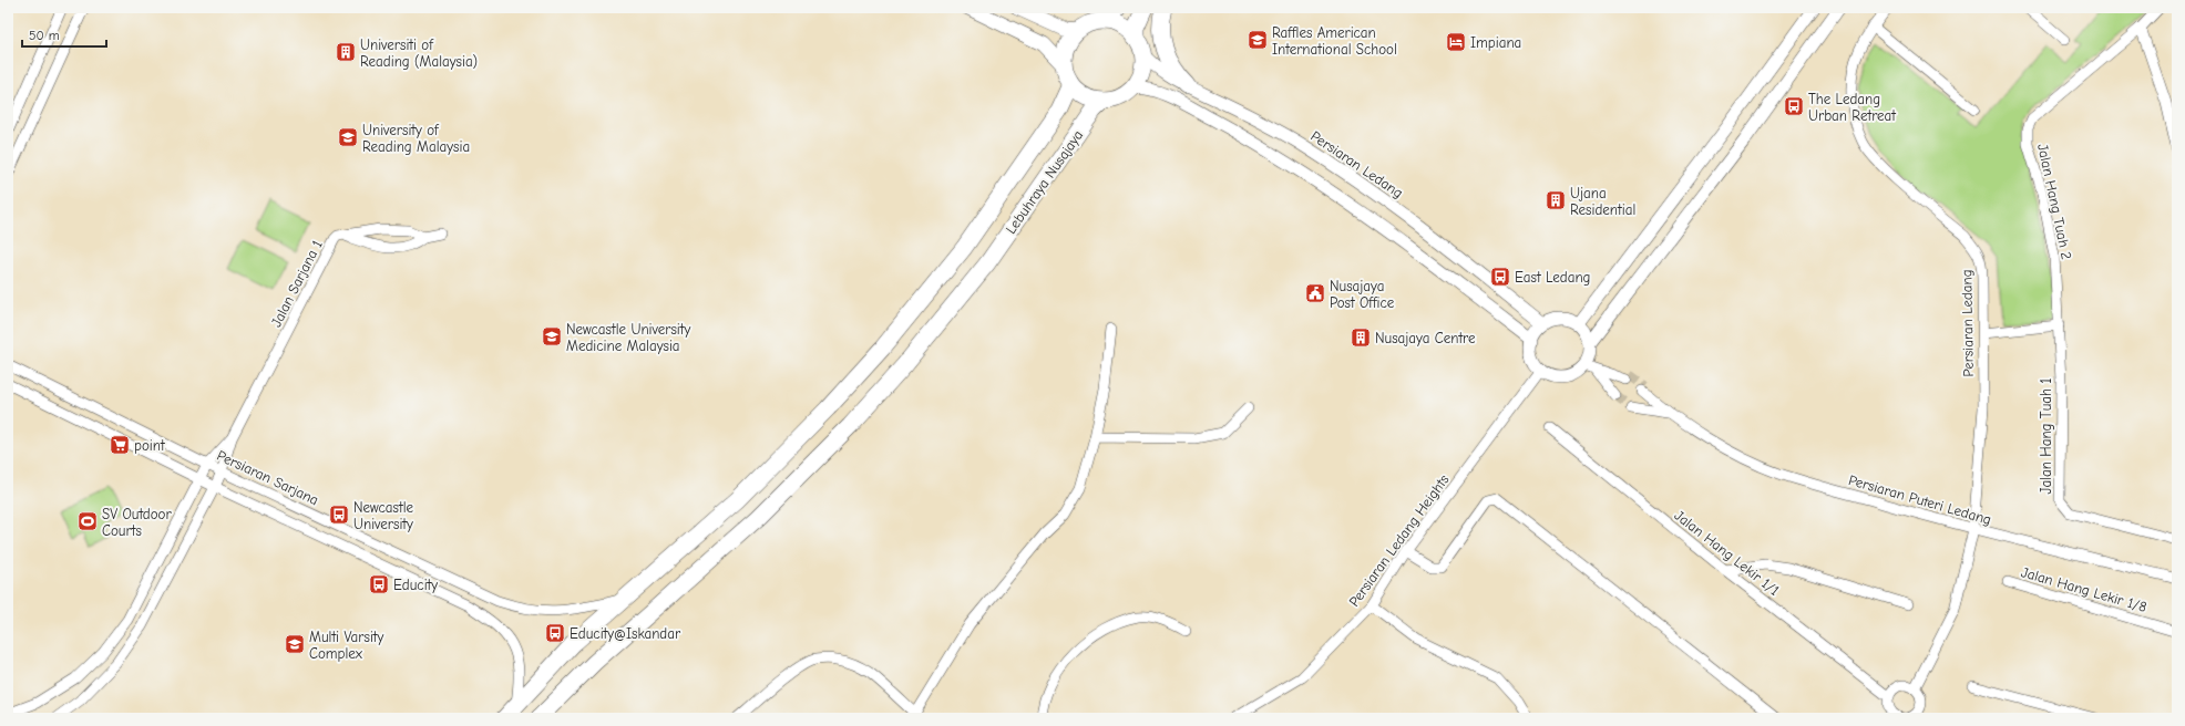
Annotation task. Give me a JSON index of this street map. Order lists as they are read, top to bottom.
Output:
{
  "streets": {
    "highway": ["Lebuhraya Nusajaya"],
    "street": [
      "Persiaran Ledang",
      "Jalan Hang Tuah 2",
      "Jalan Sarjana 1",
      "Jalan Hang Tuah 1",
      "Persiaran Sarjana",
      "Persiaran Puteri Ledang",
      "Persiaran Ledang Heights",
      "Jalan Hang Lekir 1/1",
      "Jalan Hang Lekir 1/8"
    ]
  },
  "crossings": [
    ["Persiaran Ledang", "Lebuhraya Nusajaya"],
    ["Persiaran Ledang", "Persiaran Puteri Ledang"],
    ["Persiaran Ledang", "Persiaran Ledang Heights"],
    ["Persiaran Ledang", "Jalan Hang Lekir 1/1"],
    ["Jalan Hang Tuah 2", "Jalan Hang Tuah 1"]
  ],
  "places": {
    "school or university": [
      "Raffles American International School",
      "University of Reading Malaysia",
      "Newcastle University Medicine Malaysia",
      "Multi Varsity Complex"
    ],
    "hotel": ["Impiana"],
    "building": ["Universiti of Reading (Malaysia)", "Ujana Residential", "Nusajaya Centre"],
    "bus stop": [
      "The Ledang Urban Retreat",
      "East Ledang",
      "Newcastle University",
      "Educity",
      "Educity@Iskandar"
    ],
    "public building": ["Nusajaya Post Office"],
    "supermarket": ["point"],
    "sports": ["SV Outdoor Courts"]
  },
  "scale_bar": "50 m"
}
